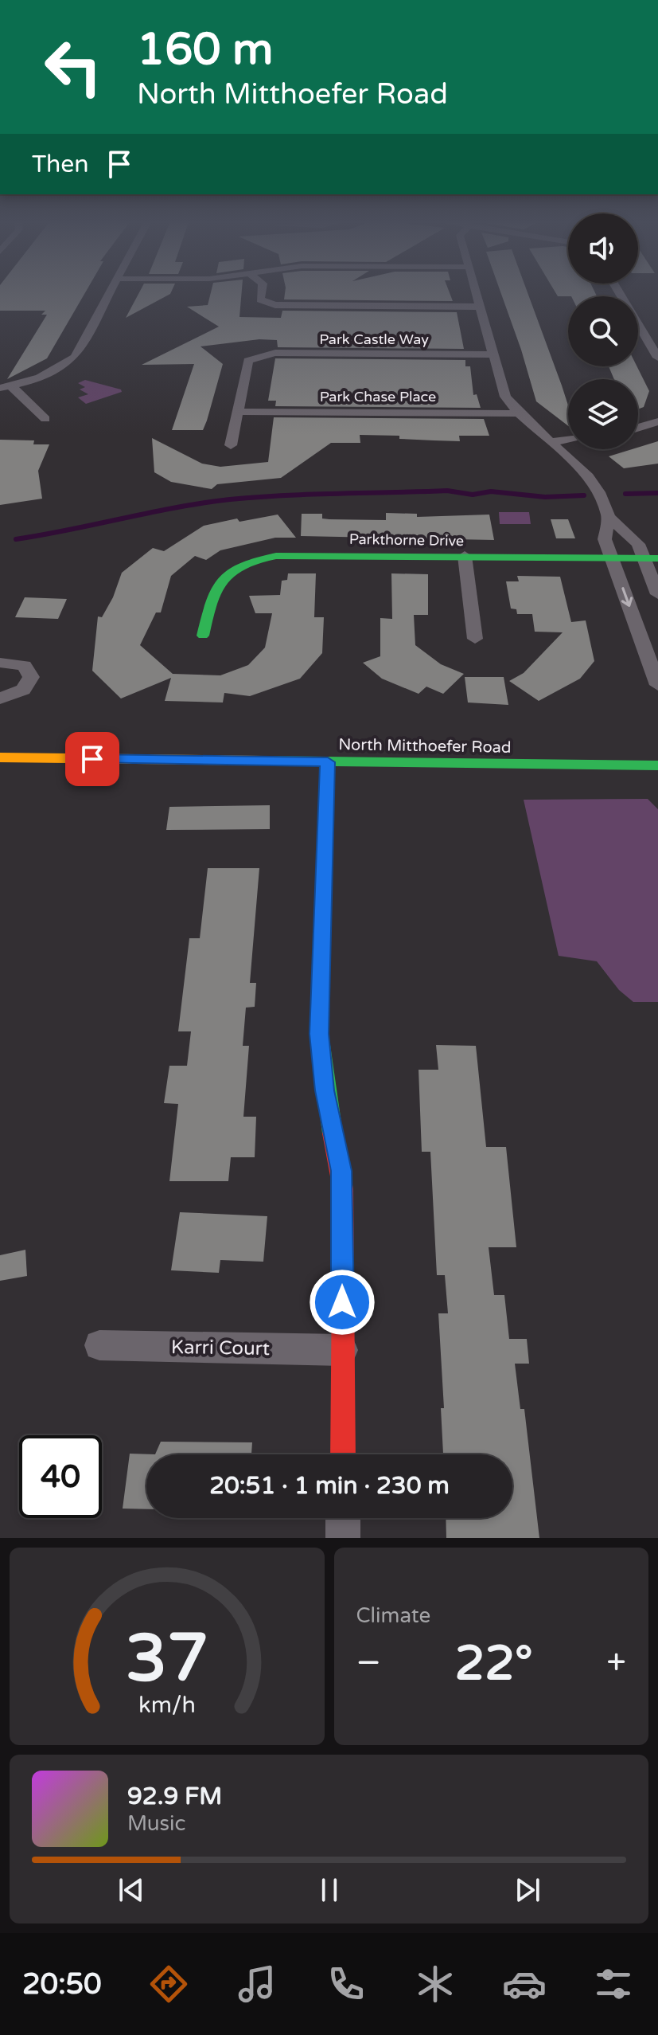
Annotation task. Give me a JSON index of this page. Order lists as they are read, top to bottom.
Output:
{
  "streets": {
    "street": [
      "Park Castle Way",
      "Park Chase Place",
      "Parkthorne Drive",
      "North Mitthoefer Road",
      "Karri Court"
    ]
  },
  "crossings": [
    ["Park Castle Way", "Park Chase Place"]
  ],
  "page": {
    "turn": ["160 m", "North Mitthoefer Road"],
    "then": "Then",
    "limit": "40",
    "trip": "20:51 · 1 min · 230 m",
    "tile": "Climate",
    "heat": ["−", "22°", "+"],
    "song": ["92.9 FM", "Music"],
    "tabs": "20:50",
    "gauge": ["37", "km/h"]
  }
}
